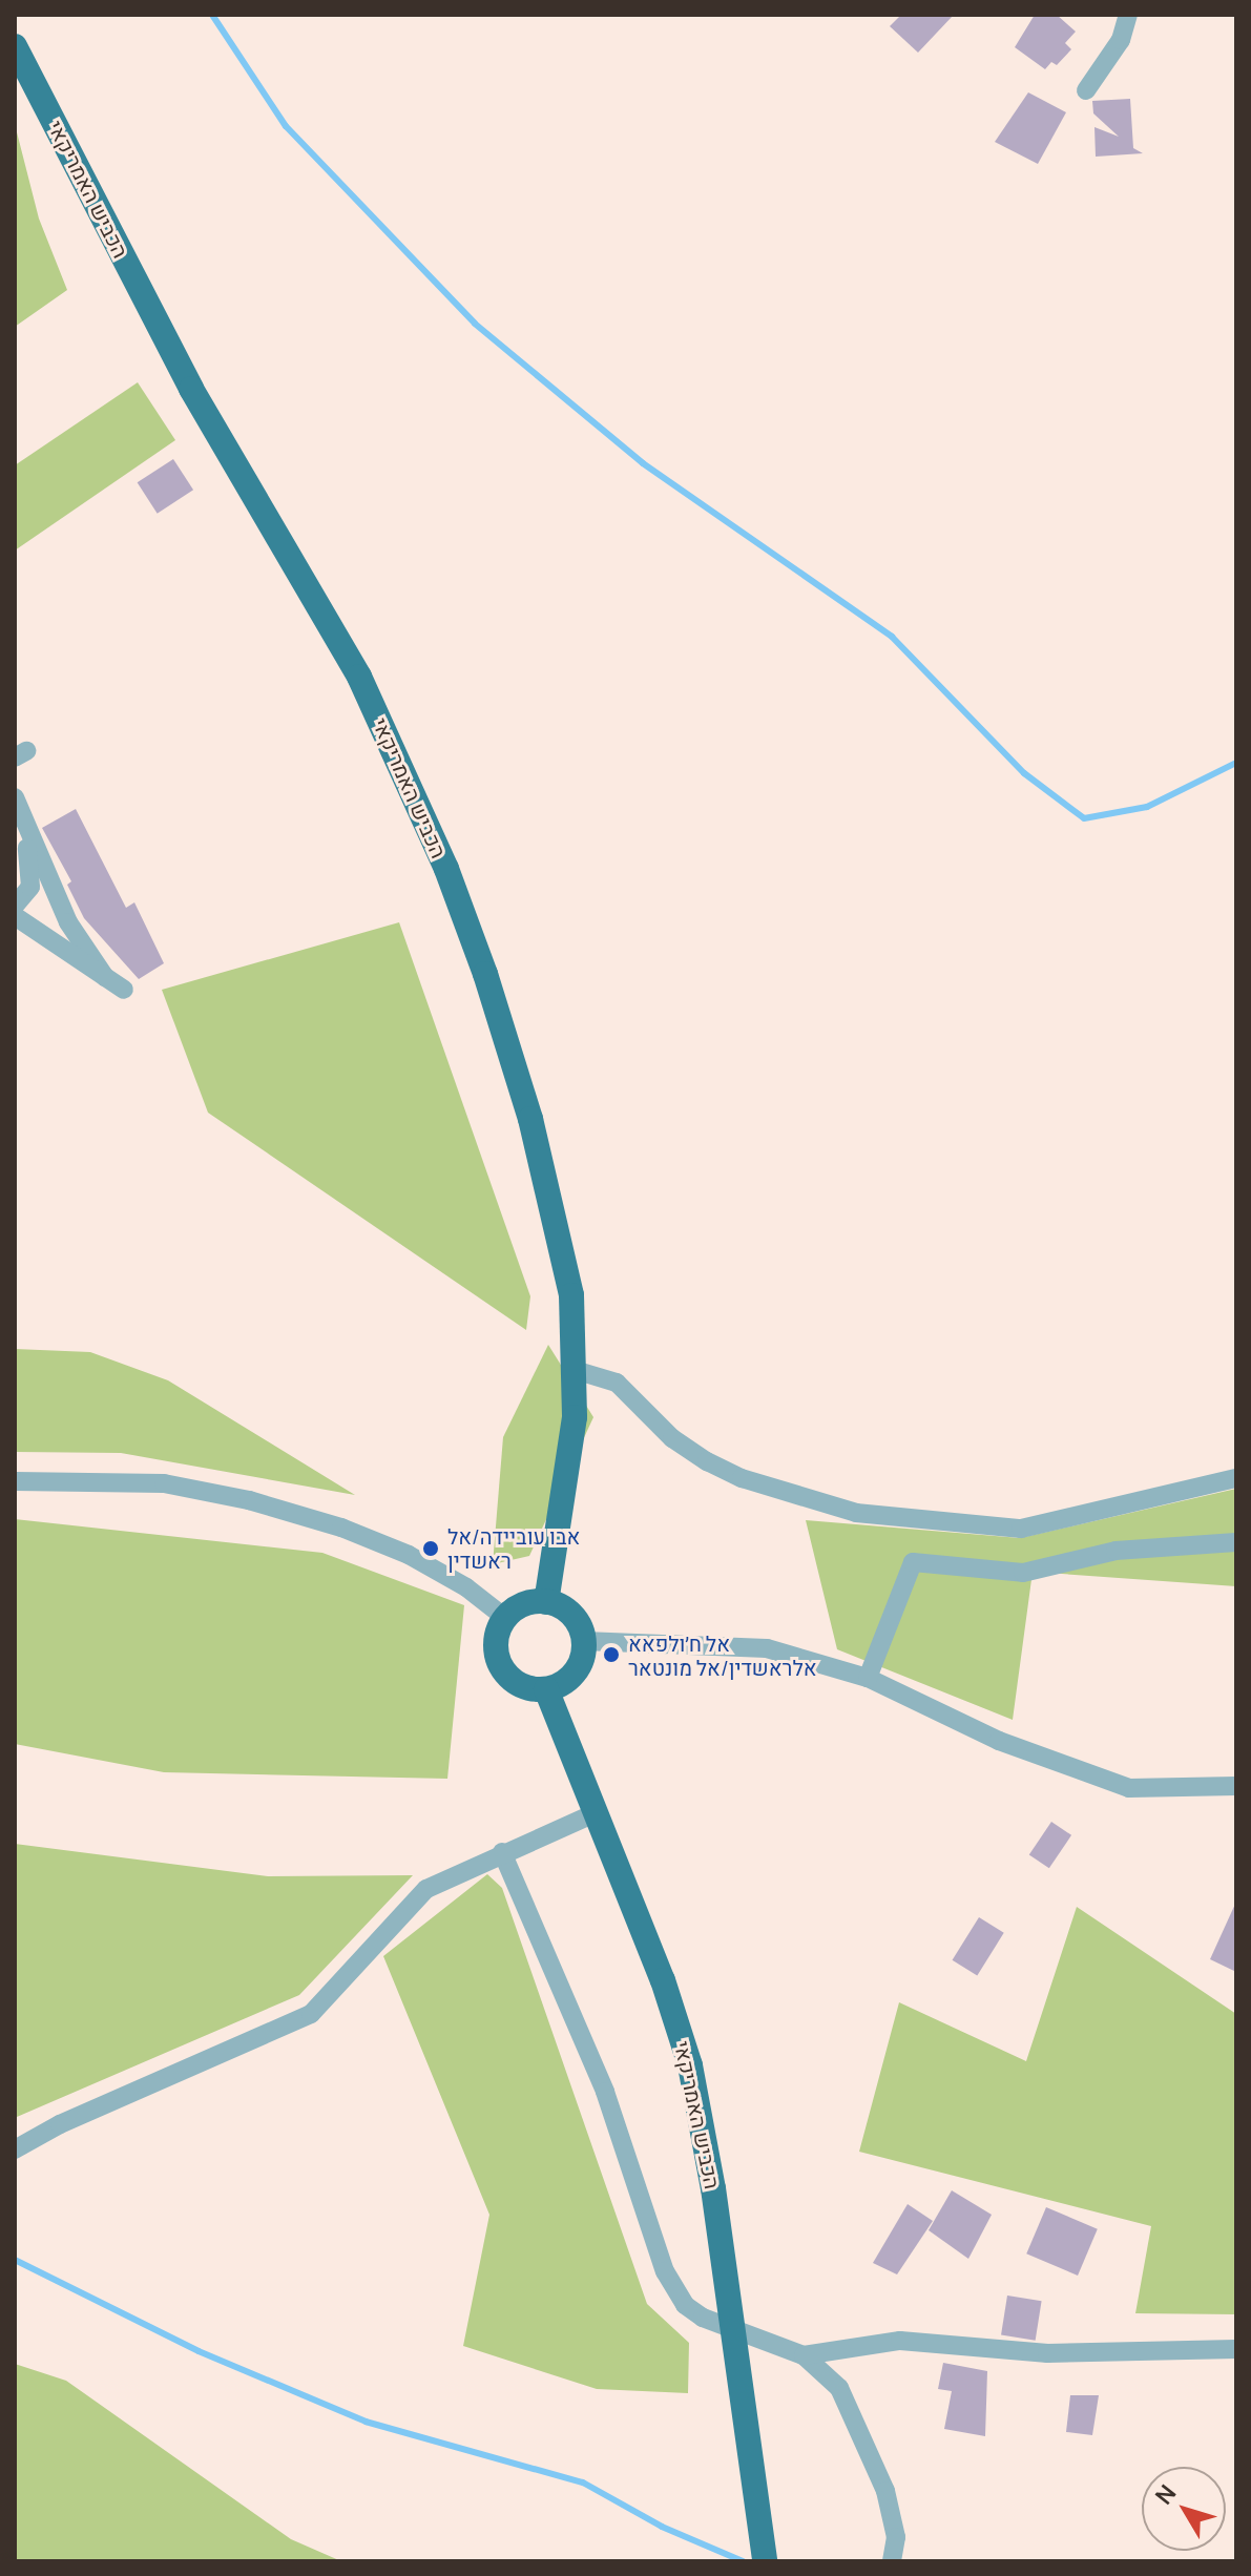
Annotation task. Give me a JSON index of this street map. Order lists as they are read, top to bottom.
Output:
{
  "streets": {
    "main road": ["הכביש האמריקאי"]
  },
  "places": ["אבו עוביידה/אל ראשדין", "אל ח׳ולפאא אלראשדין/אל מונטאר"],
  "north": "top left"
}
